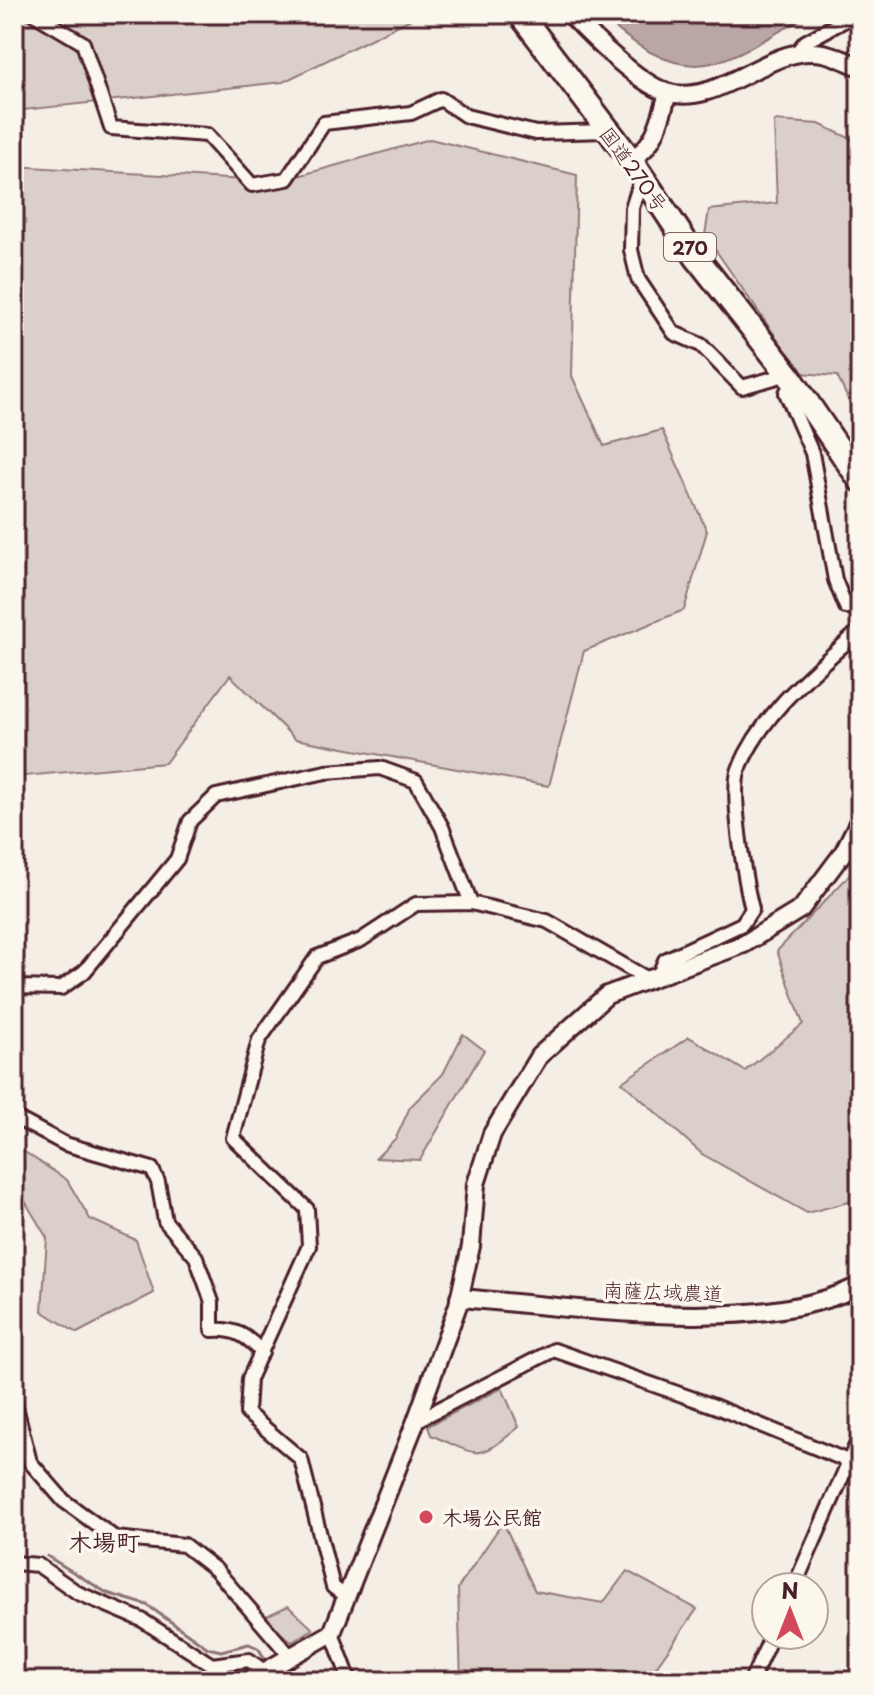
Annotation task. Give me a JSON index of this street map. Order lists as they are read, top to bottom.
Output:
{
  "streets": {
    "highway": ["国道270号", "270"],
    "street": ["南薩広域農道"]
  },
  "districts": ["木場町"],
  "places": ["木場公民館"],
  "north": "top"
}
